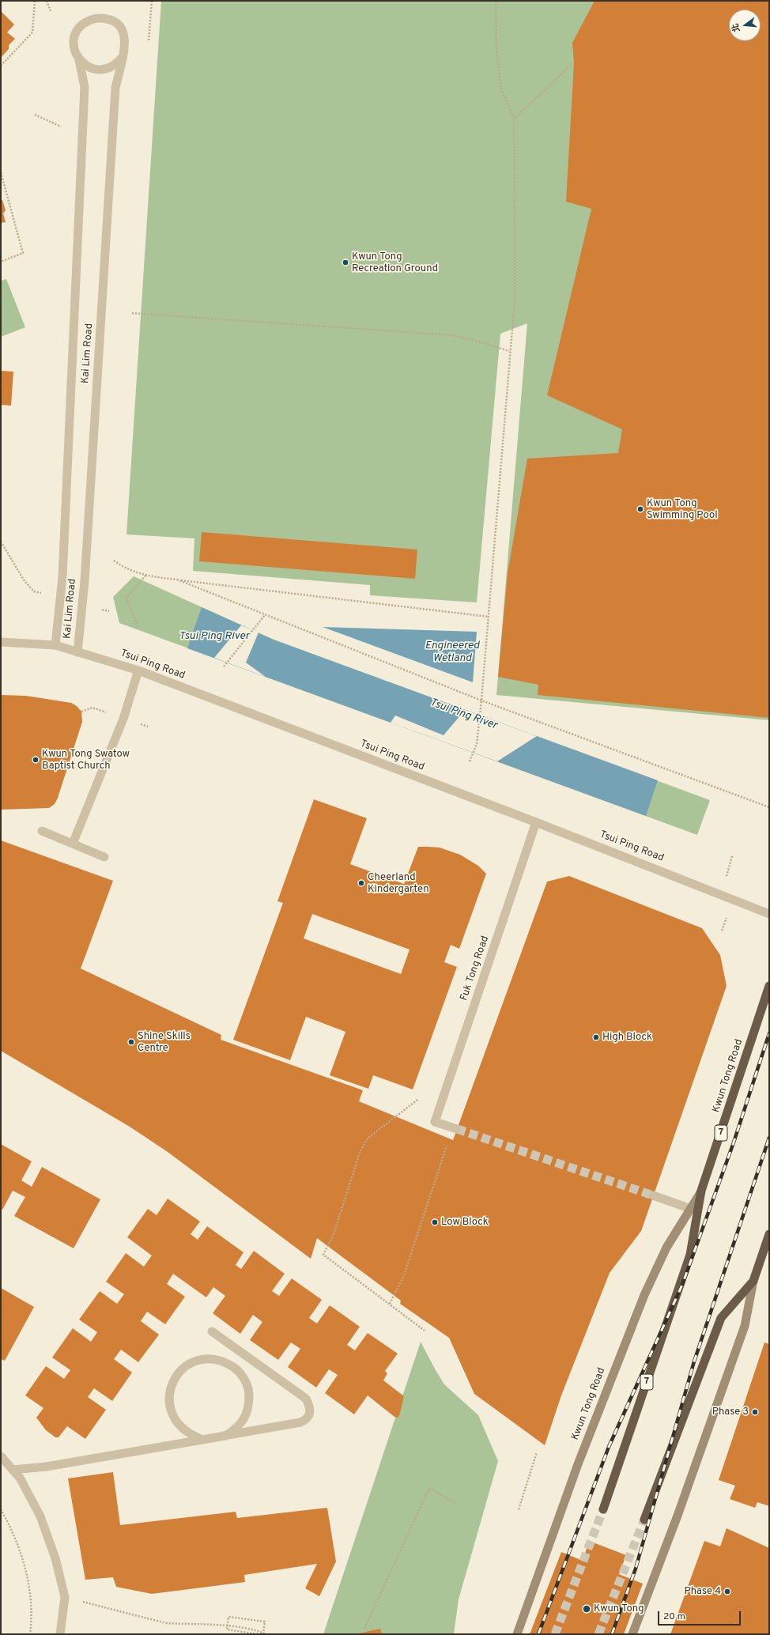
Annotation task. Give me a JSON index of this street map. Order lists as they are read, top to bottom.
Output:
{
  "streets": {
    "highway": ["Kwun Tong Road", "7"],
    "street": ["Kai Lim Road", "Tsui Ping Road", "Fuk Tong Road"]
  },
  "crossings": [
    ["Kai Lim Road", "Tsui Ping Road"],
    ["Tsui Ping Road", "Fuk Tong Road"]
  ],
  "water": ["Tsui Ping River", "Engineered Wetland"],
  "places": [
    "Kwun Tong Recreation Ground",
    "Kwun Tong Swimming Pool",
    "Kwun Tong Swatow Baptist Church",
    "Cheerland Kindergarten",
    "High Block",
    "Shine Skills Centre",
    "Low Block",
    "Phase 3",
    "Phase 4",
    "Kwun Tong"
  ],
  "scale_bar": "20 m",
  "north": "left"
}
